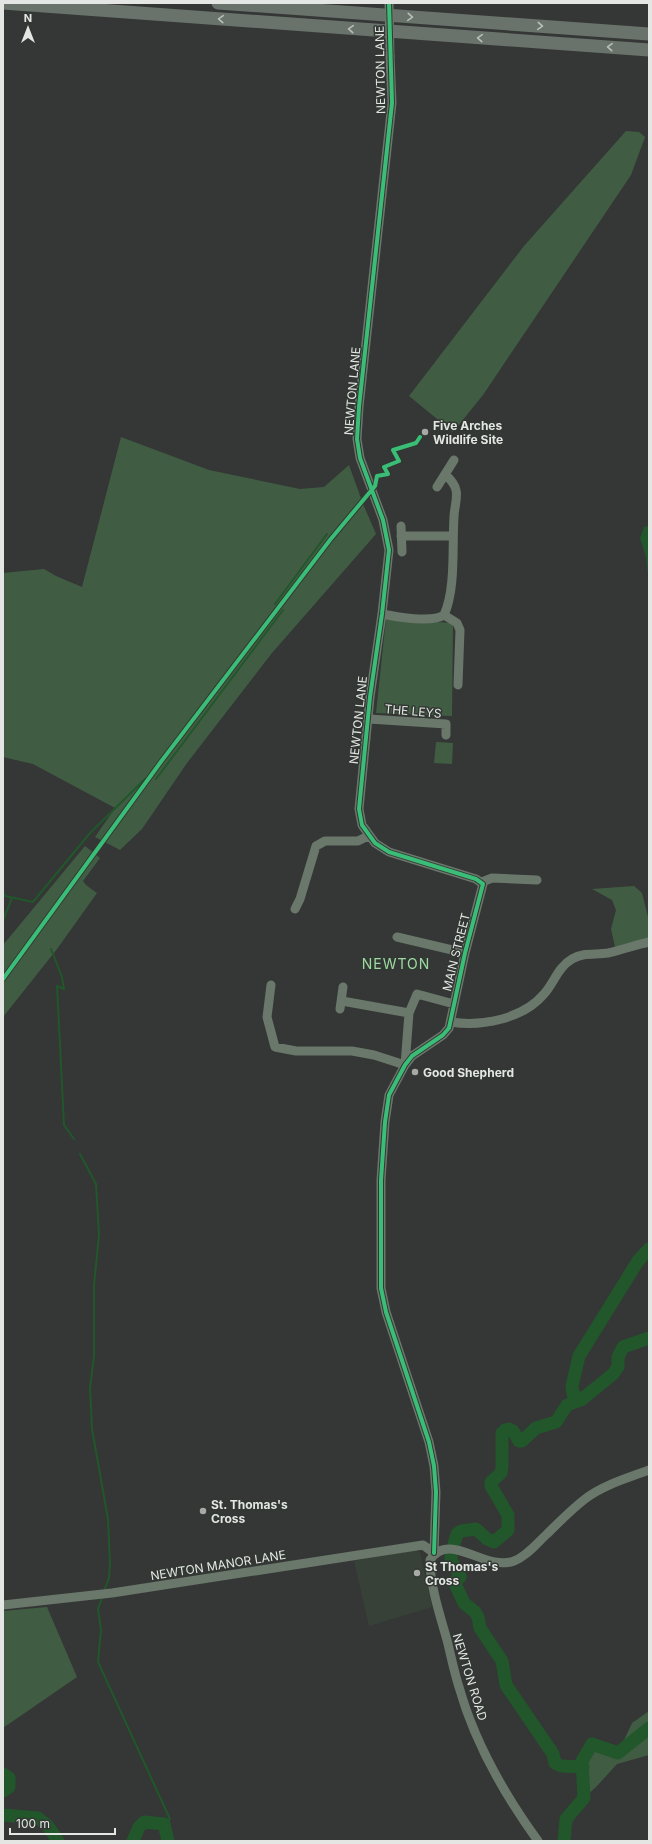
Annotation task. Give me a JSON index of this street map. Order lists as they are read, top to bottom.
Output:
{
  "streets": {
    "street": [
      "NEWTON LANE",
      "THE LEYS",
      "MAIN STREET",
      "NEWTON MANOR LANE",
      "NEWTON ROAD"
    ]
  },
  "crossings": [
    ["NEWTON LANE", "THE LEYS"],
    ["NEWTON MANOR LANE", "NEWTON ROAD"]
  ],
  "districts": ["NEWTON"],
  "places": [
    "Five Arches Wildlife Site",
    "Good Shepherd",
    "St. Thomas's Cross",
    "St Thomas's Cross"
  ],
  "scale_bar": "100 m",
  "north": "top"
}
